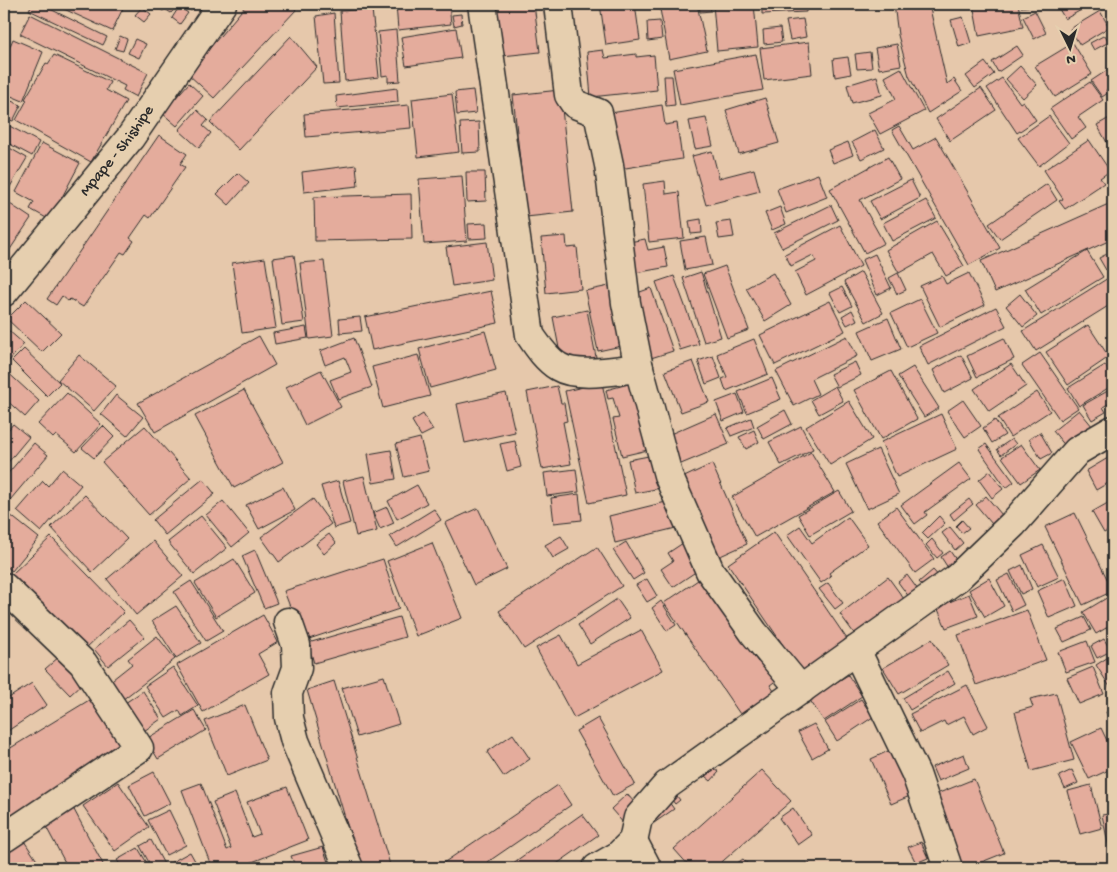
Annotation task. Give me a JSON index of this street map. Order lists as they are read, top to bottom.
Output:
{
  "streets": {
    "street": ["Mpape - Shishipe"]
  },
  "north": "bottom"
}
